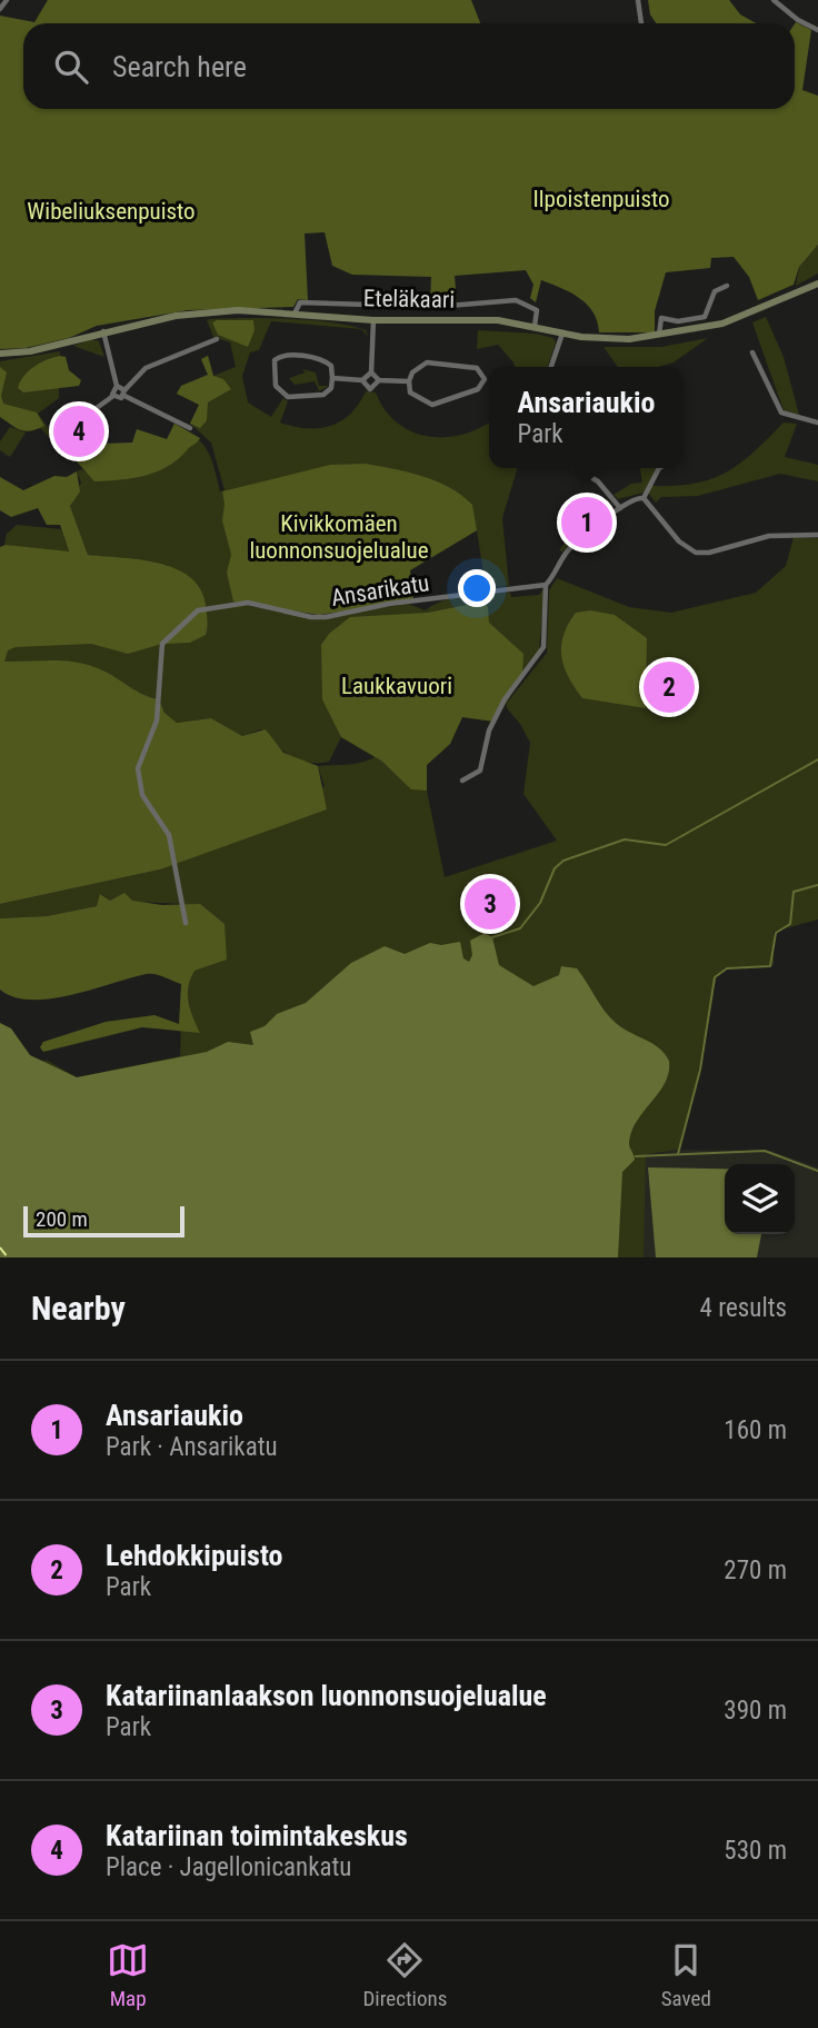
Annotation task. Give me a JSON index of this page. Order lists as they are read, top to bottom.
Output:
{
  "streets": {
    "main road": ["Eteläkaari"],
    "street": ["Ansarikatu"]
  },
  "parks": [
    "Ilpoistenpuisto",
    "Wibeliuksenpuisto",
    "Kivikkomäen luonnonsuojelualue",
    "Laukkavuori"
  ],
  "scale_bar": "200 m",
  "page": {
    "search": "Search here",
    "popup": ["Ansariaukio", "Park"],
    "pins": [
      "4",
      "1",
      "2",
      "3"
    ],
    "scale": "200 m",
    "heading": ["Nearby", "4 results"],
    "list": [
      {
        "mark": "1",
        "name": "Ansariaukio",
        "note": "Park · Ansarikatu",
        "value": "160 m"
      },
      {
        "mark": "2",
        "name": "Lehdokkipuisto",
        "note": "Park",
        "value": "270 m"
      },
      {
        "mark": "3",
        "name": "Katariinanlaakson luonnonsuojelualue",
        "note": "Park",
        "value": "390 m"
      },
      {
        "mark": "4",
        "name": "Katariinan toimintakeskus",
        "note": "Place · Jagellonicankatu",
        "value": "530 m"
      }
    ],
    "nav": ["Map", "Directions", "Saved"]
  }
}
